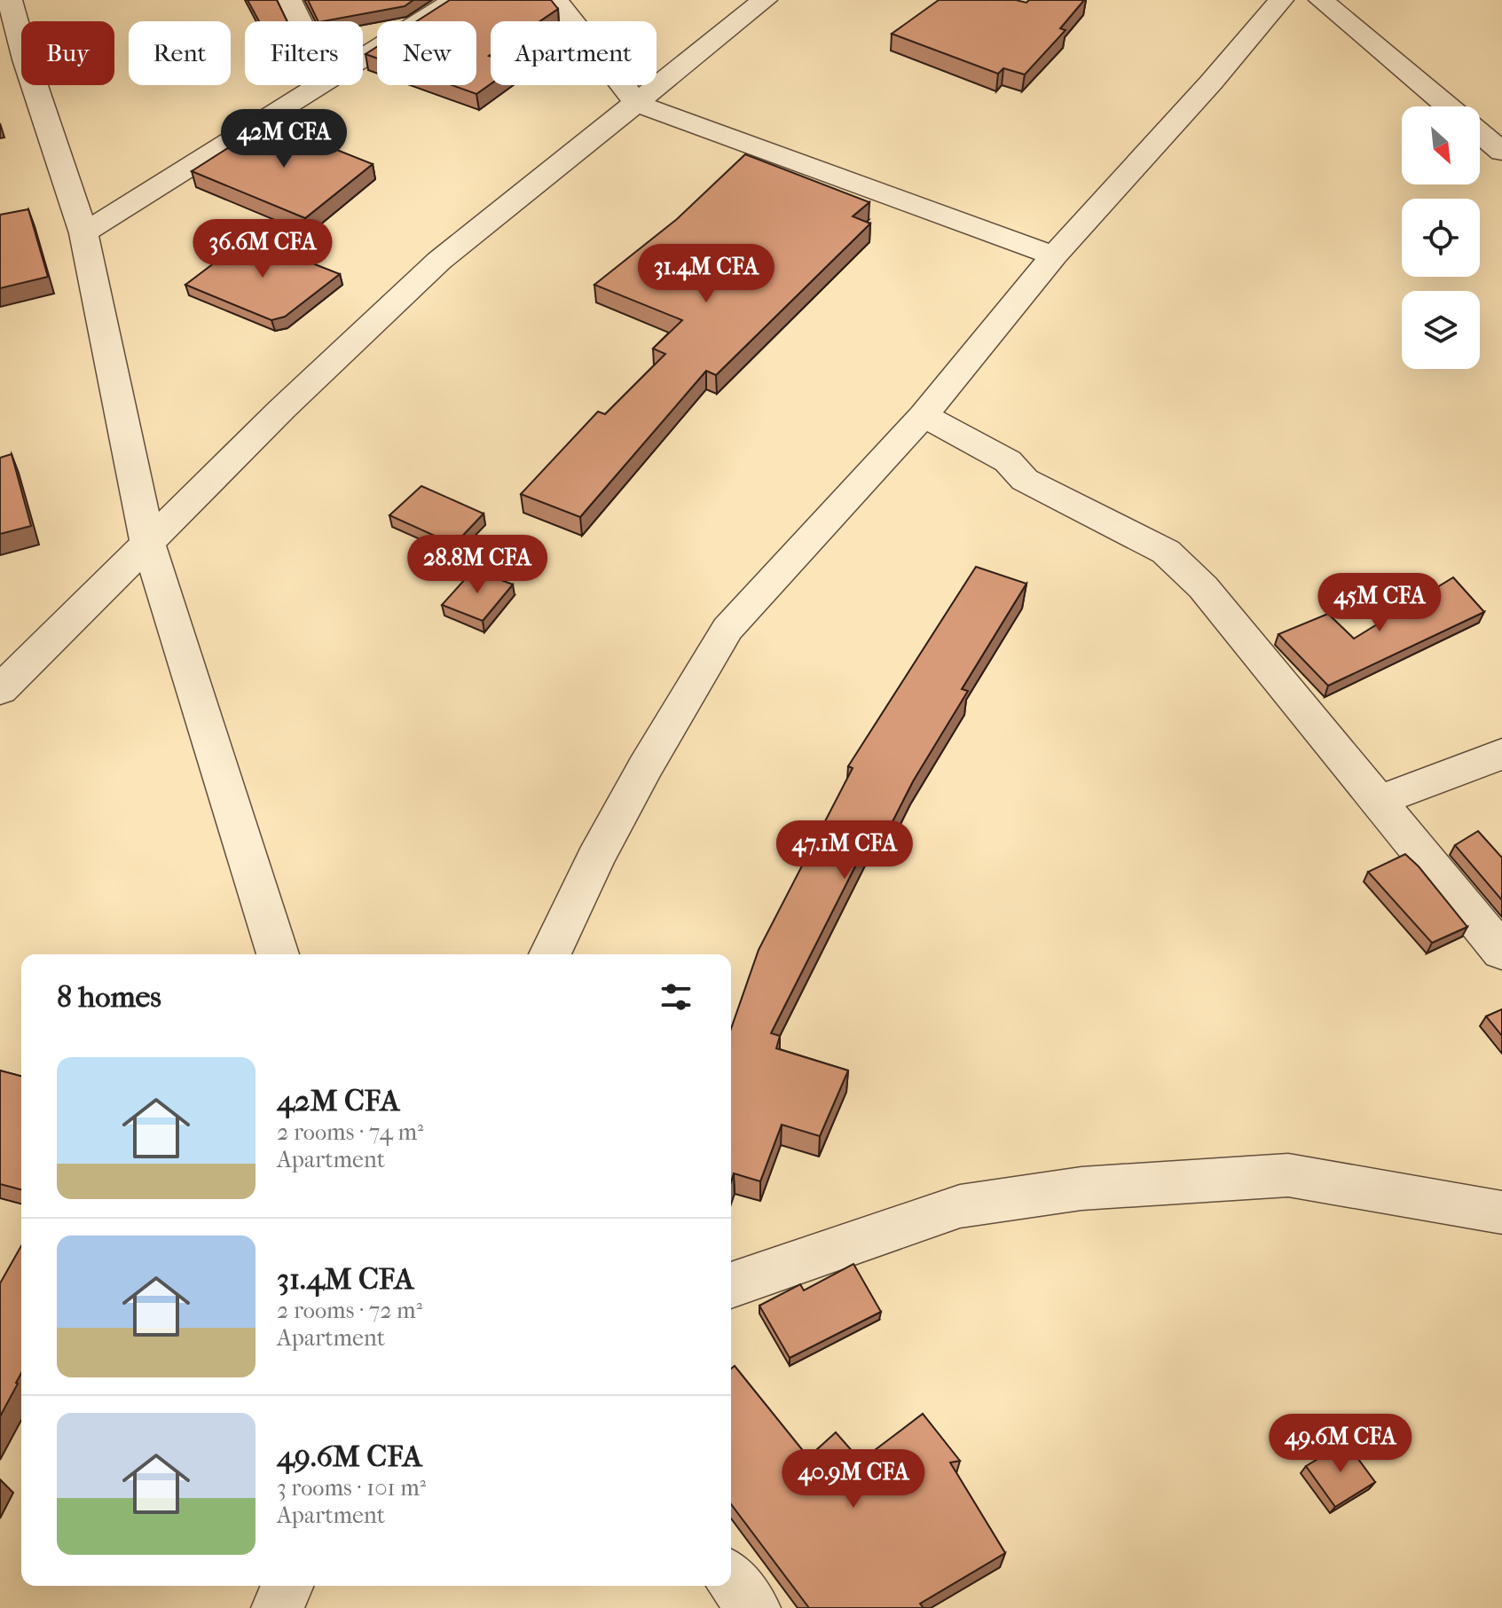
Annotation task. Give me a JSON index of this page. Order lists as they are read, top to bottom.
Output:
{
  "north": "bottom right",
  "page": {
    "chip": [
      "Buy",
      "Rent",
      "Filters",
      "New",
      "Apartment"
    ],
    "price": [
      "42M CFA",
      "36.6M CFA",
      "31.4M CFA",
      "28.8M CFA",
      "45M CFA",
      "47.1M CFA",
      "49.6M CFA",
      "40.9M CFA"
    ],
    "heading": "8 homes",
    "list": [
      {
        "name": "42M CFA",
        "note": "2 rooms · 74 m² · Apartment"
      },
      {
        "name": "31.4M CFA",
        "note": "2 rooms · 72 m² · Apartment"
      },
      {
        "name": "49.6M CFA",
        "note": "3 rooms · 101 m² · Apartment"
      }
    ]
  }
}
